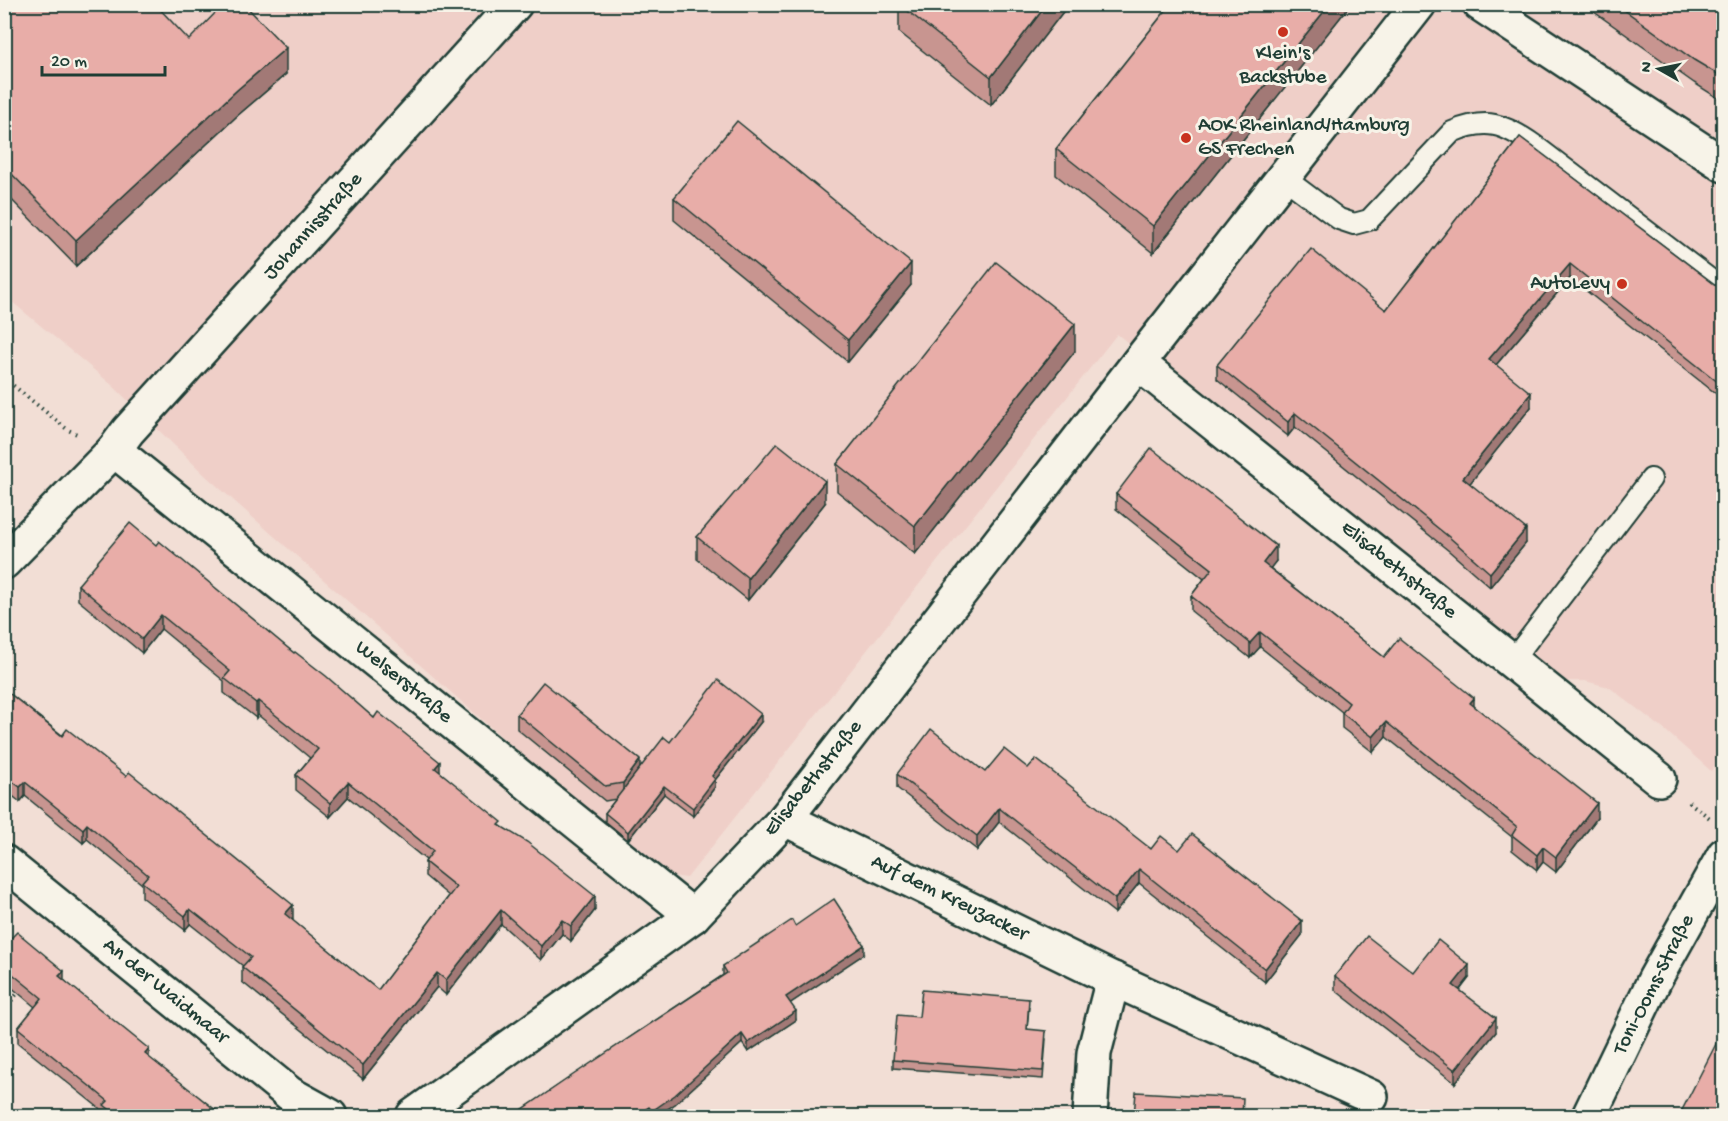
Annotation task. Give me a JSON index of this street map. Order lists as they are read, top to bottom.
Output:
{
  "streets": {
    "street": [
      "Johannisstraße",
      "Elisabethstraße",
      "Welserstraße",
      "Auf dem Kreuzacker",
      "Toni-Ooms-Straße",
      "An der Waidmaar"
    ]
  },
  "crossings": [
    ["Johannisstraße", "Welserstraße"],
    ["Elisabethstraße", "Welserstraße"],
    ["Elisabethstraße", "Auf dem Kreuzacker"]
  ],
  "places": ["Klein's Backstube", "AOK Rheinland/Hamburg GS Frechen", "AutoLevy"],
  "scale_bar": "20 m",
  "north": "left"
}
